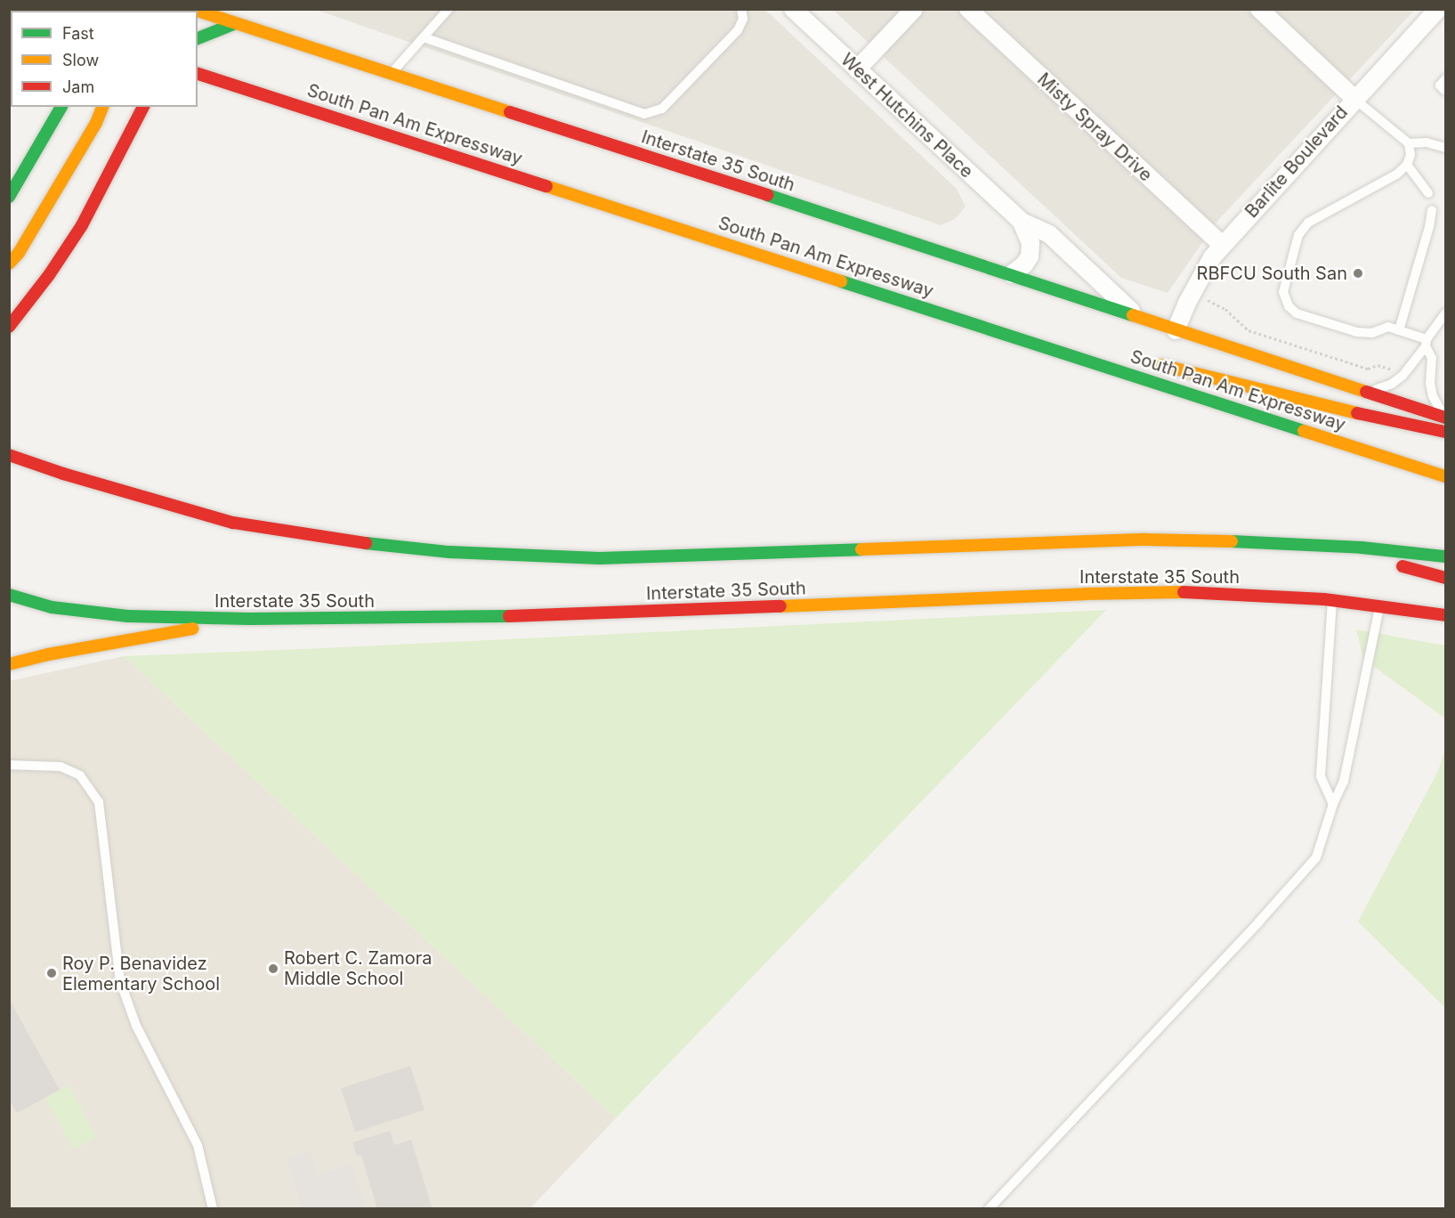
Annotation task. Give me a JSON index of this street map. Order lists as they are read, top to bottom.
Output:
{
  "streets": {
    "main road": ["South Pan Am Expressway", "Interstate 35 South"],
    "street": ["West Hutchins Place", "Misty Spray Drive", "Barlite Boulevard"]
  },
  "crossings": [
    ["West Hutchins Place", "Interstate 35 South"],
    ["Misty Spray Drive", "Barlite Boulevard"],
    ["Interstate 35 South", "Barlite Boulevard"]
  ],
  "places": ["RBFCU South San", "Robert C. Zamora Middle School", "Roy P. Benavidez Elementary School"],
  "legend": ["Fast", "Slow", "Jam"]
}
